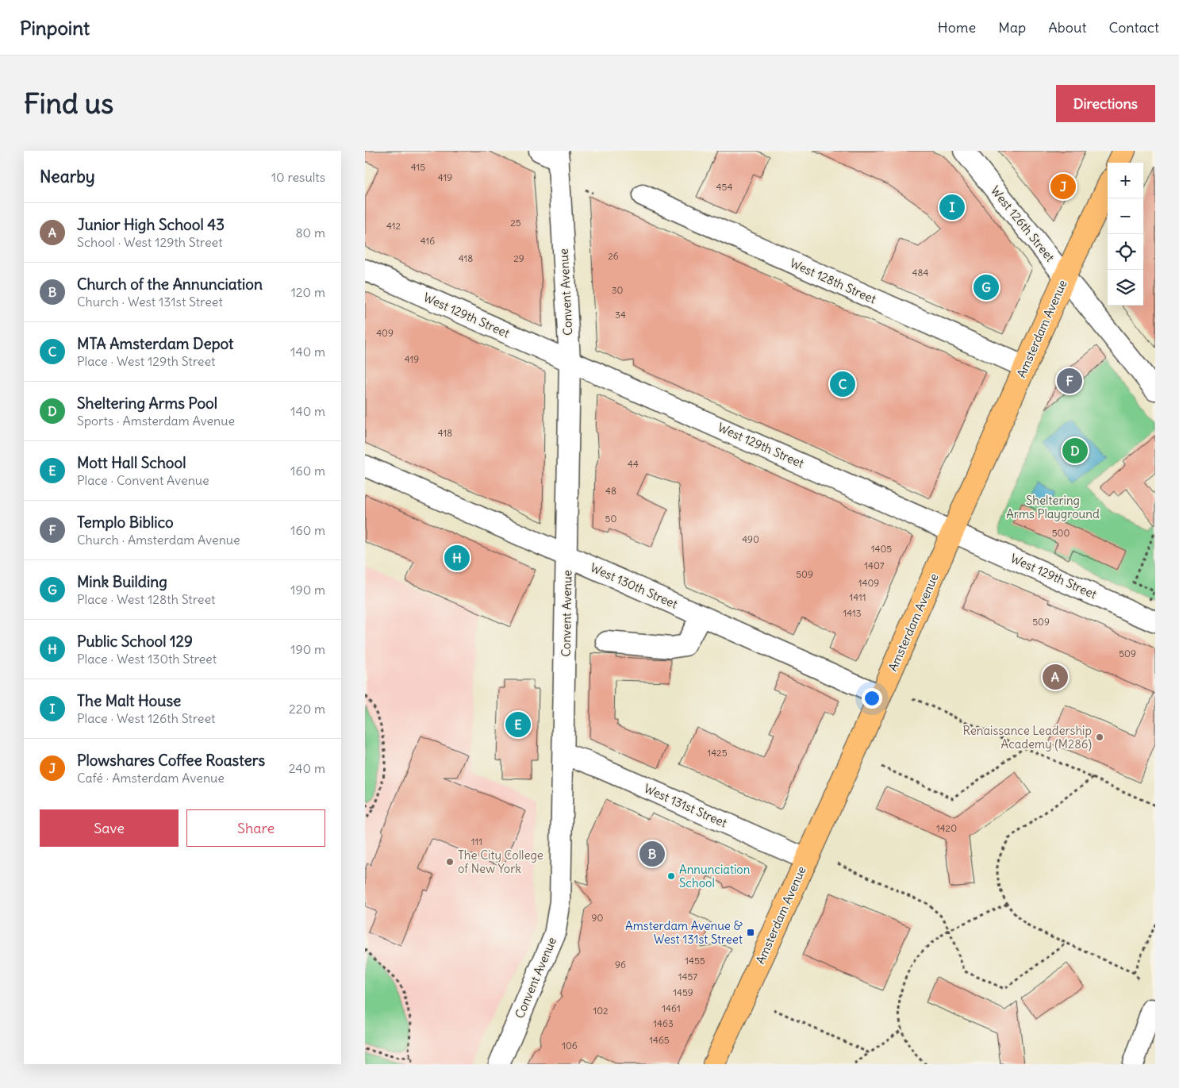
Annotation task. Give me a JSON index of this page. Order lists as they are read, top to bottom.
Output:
{
  "streets": {
    "main road": ["Amsterdam Avenue"],
    "street": [
      "West 126th Street",
      "West 128th Street",
      "Convent Avenue",
      "West 129th Street",
      "West 130th Street",
      "West 131st Street"
    ]
  },
  "crossings": [
    ["West 126th Street", "Amsterdam Avenue"],
    ["West 128th Street", "Amsterdam Avenue"],
    ["Convent Avenue", "West 129th Street"],
    ["Convent Avenue", "West 130th Street"],
    ["Convent Avenue", "West 131st Street"],
    ["West 129th Street", "Amsterdam Avenue"],
    ["Amsterdam Avenue", "West 130th Street"],
    ["Amsterdam Avenue", "West 131st Street"]
  ],
  "parks": ["Sheltering Arms Playground"],
  "places": {
    "other": ["Renaissance Leadership Academy (M286)", "The City College of New York", "Annunciation School"],
    "transit": ["Amsterdam Avenue & West 131st Street"]
  },
  "house_numbers": [
    "415",
    "419",
    "454",
    "25",
    "412",
    "416",
    "26",
    "418",
    "29",
    "484",
    "30",
    "34",
    "409",
    "419",
    "418",
    "44",
    "48",
    "50",
    "500",
    "490",
    "1405",
    "1407",
    "509",
    "1409",
    "1411",
    "1413",
    "509",
    "509",
    "1425",
    "1420",
    "111",
    "90",
    "1455",
    "96",
    "1457",
    "1459",
    "1461",
    "102",
    "1463",
    "1465",
    "106"
  ],
  "page": {
    "header": "Pinpoint",
    "nav": [
      "Home",
      "Map",
      "About",
      "Contact"
    ],
    "buttons": [
      "Directions",
      ["Save", "Share"]
    ],
    "title": "Find us",
    "heading": ["Nearby", "10 results"],
    "map_buttons": ["+", "−"],
    "pins": [
      "J",
      "I",
      "G",
      "F",
      "C",
      "D",
      "H",
      "A",
      "E",
      "B"
    ],
    "list": [
      {
        "mark": "A",
        "name": "Junior High School 43",
        "note": "School · West 129th Street",
        "value": "80 m"
      },
      {
        "mark": "B",
        "name": "Church of the Annunciation",
        "note": "Church · West 131st Street",
        "value": "120 m"
      },
      {
        "mark": "C",
        "name": "MTA Amsterdam Depot",
        "note": "Place · West 129th Street",
        "value": "140 m"
      },
      {
        "mark": "D",
        "name": "Sheltering Arms Pool",
        "note": "Sports · Amsterdam Avenue",
        "value": "140 m"
      },
      {
        "mark": "E",
        "name": "Mott Hall School",
        "note": "Place · Convent Avenue",
        "value": "160 m"
      },
      {
        "mark": "F",
        "name": "Templo Biblico",
        "note": "Church · Amsterdam Avenue",
        "value": "160 m"
      },
      {
        "mark": "G",
        "name": "Mink Building",
        "note": "Place · West 128th Street",
        "value": "190 m"
      },
      {
        "mark": "H",
        "name": "Public School 129",
        "note": "Place · West 130th Street",
        "value": "190 m"
      },
      {
        "mark": "I",
        "name": "The Malt House",
        "note": "Place · West 126th Street",
        "value": "220 m"
      },
      {
        "mark": "J",
        "name": "Plowshares Coffee Roasters",
        "note": "Café · Amsterdam Avenue",
        "value": "240 m"
      }
    ]
  }
}
